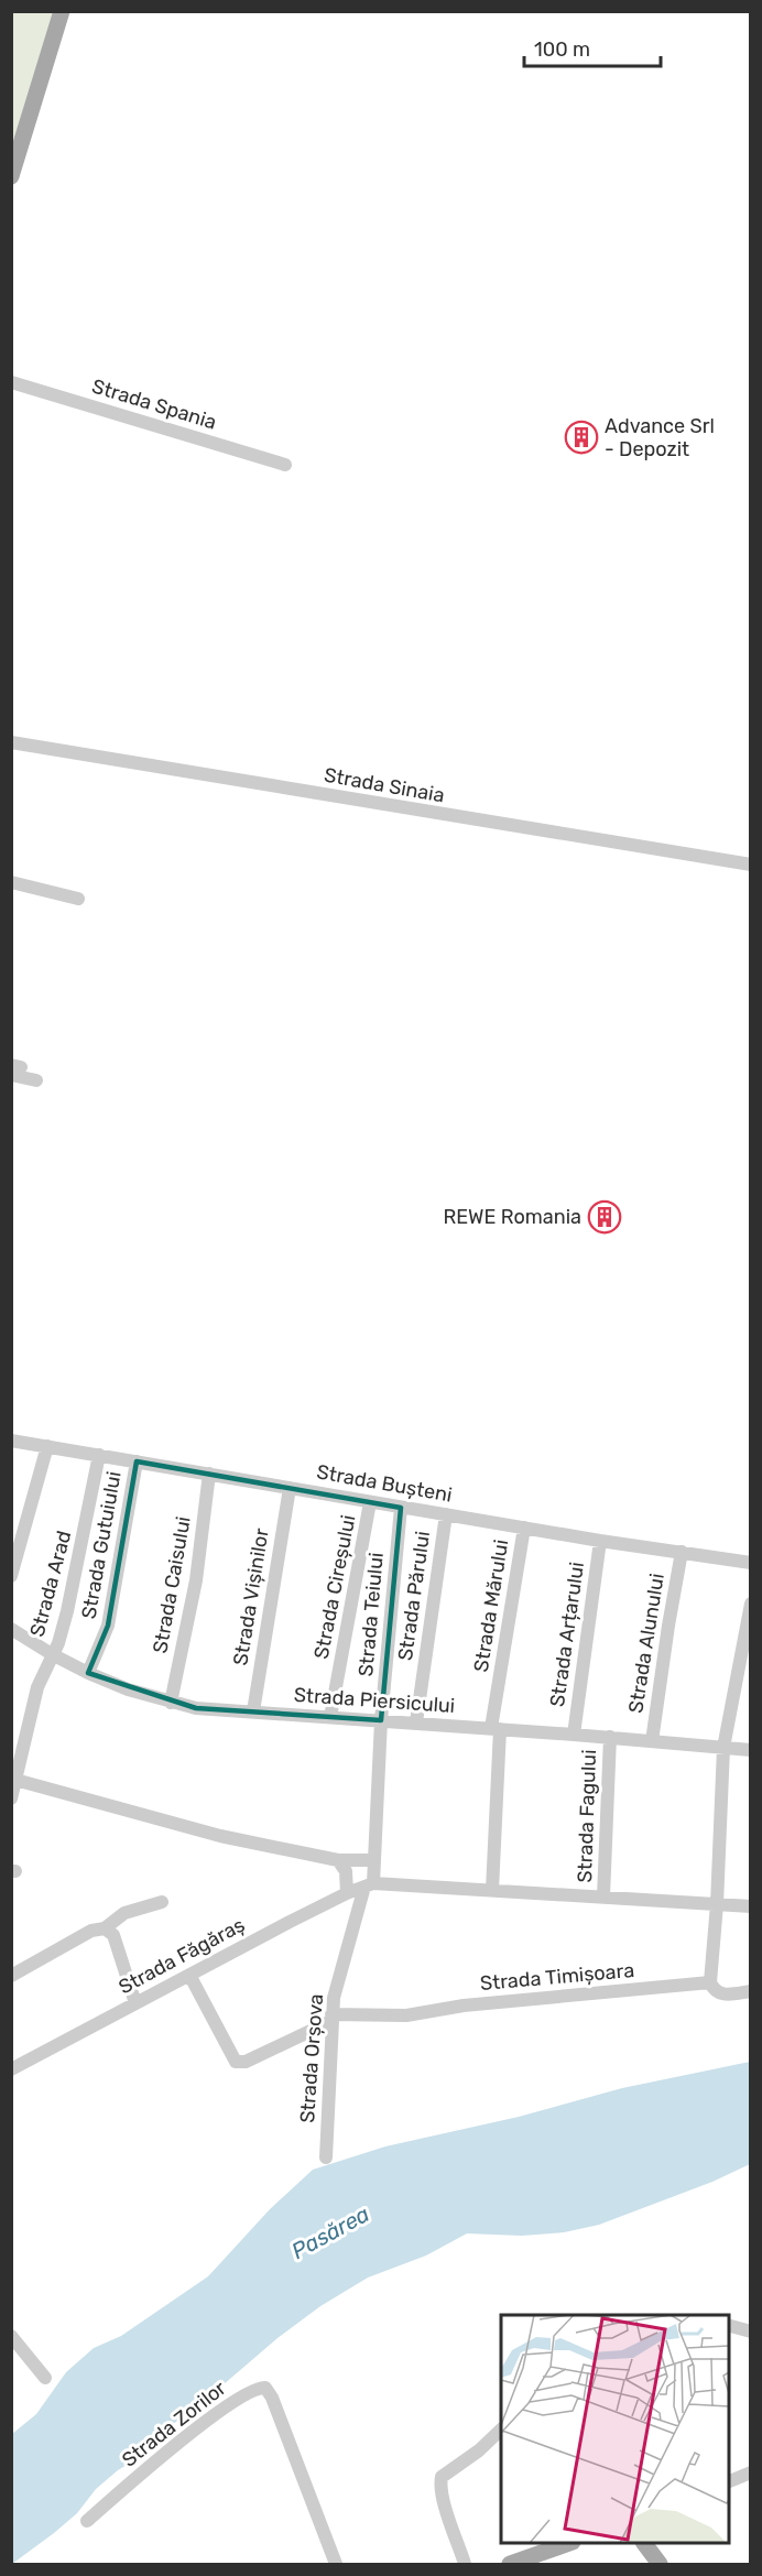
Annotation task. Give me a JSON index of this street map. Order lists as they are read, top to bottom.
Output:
{
  "streets": {
    "street": [
      "Strada Spania",
      "Strada Sinaia",
      "Strada Bușteni",
      "Strada Gutuiului",
      "Strada Arad",
      "Strada Caisului",
      "Strada Cireșului",
      "Strada Părului",
      "Strada Vișinilor",
      "Strada Mărului",
      "Strada Teiului",
      "Strada Arțarului",
      "Strada Alunului",
      "Strada Piersicului",
      "Strada Fagului",
      "Strada Făgăraș",
      "Strada Timișoara",
      "Strada Orșova",
      "Strada Zorilor"
    ]
  },
  "crossings": [
    ["Strada Bușteni", "Strada Gutuiului"],
    ["Strada Bușteni", "Strada Arad"],
    ["Strada Bușteni", "Strada Caisului"],
    ["Strada Bușteni", "Strada Cireșului"],
    ["Strada Bușteni", "Strada Părului"],
    ["Strada Bușteni", "Strada Vișinilor"],
    ["Strada Bușteni", "Strada Mărului"],
    ["Strada Bușteni", "Strada Teiului"],
    ["Strada Bușteni", "Strada Arțarului"],
    ["Strada Bușteni", "Strada Alunului"],
    ["Strada Gutuiului", "Strada Piersicului"],
    ["Strada Arad", "Strada Piersicului"],
    ["Strada Caisului", "Strada Piersicului"],
    ["Strada Cireșului", "Strada Piersicului"],
    ["Strada Părului", "Strada Piersicului"],
    ["Strada Vișinilor", "Strada Piersicului"],
    ["Strada Mărului", "Strada Piersicului"],
    ["Strada Teiului", "Strada Piersicului"],
    ["Strada Teiului", "Strada Făgăraș"],
    ["Strada Teiului", "Strada Orșova"],
    ["Strada Arțarului", "Strada Piersicului"],
    ["Strada Alunului", "Strada Piersicului"],
    ["Strada Piersicului", "Strada Fagului"],
    ["Strada Făgăraș", "Strada Timișoara"],
    ["Strada Făgăraș", "Strada Orșova"],
    ["Strada Timișoara", "Strada Orșova"]
  ],
  "water": ["Pasărea"],
  "places": {
    "building": ["Advance Srl - Depozit", "REWE Romania"]
  },
  "scale_bar": "100 m"
}
